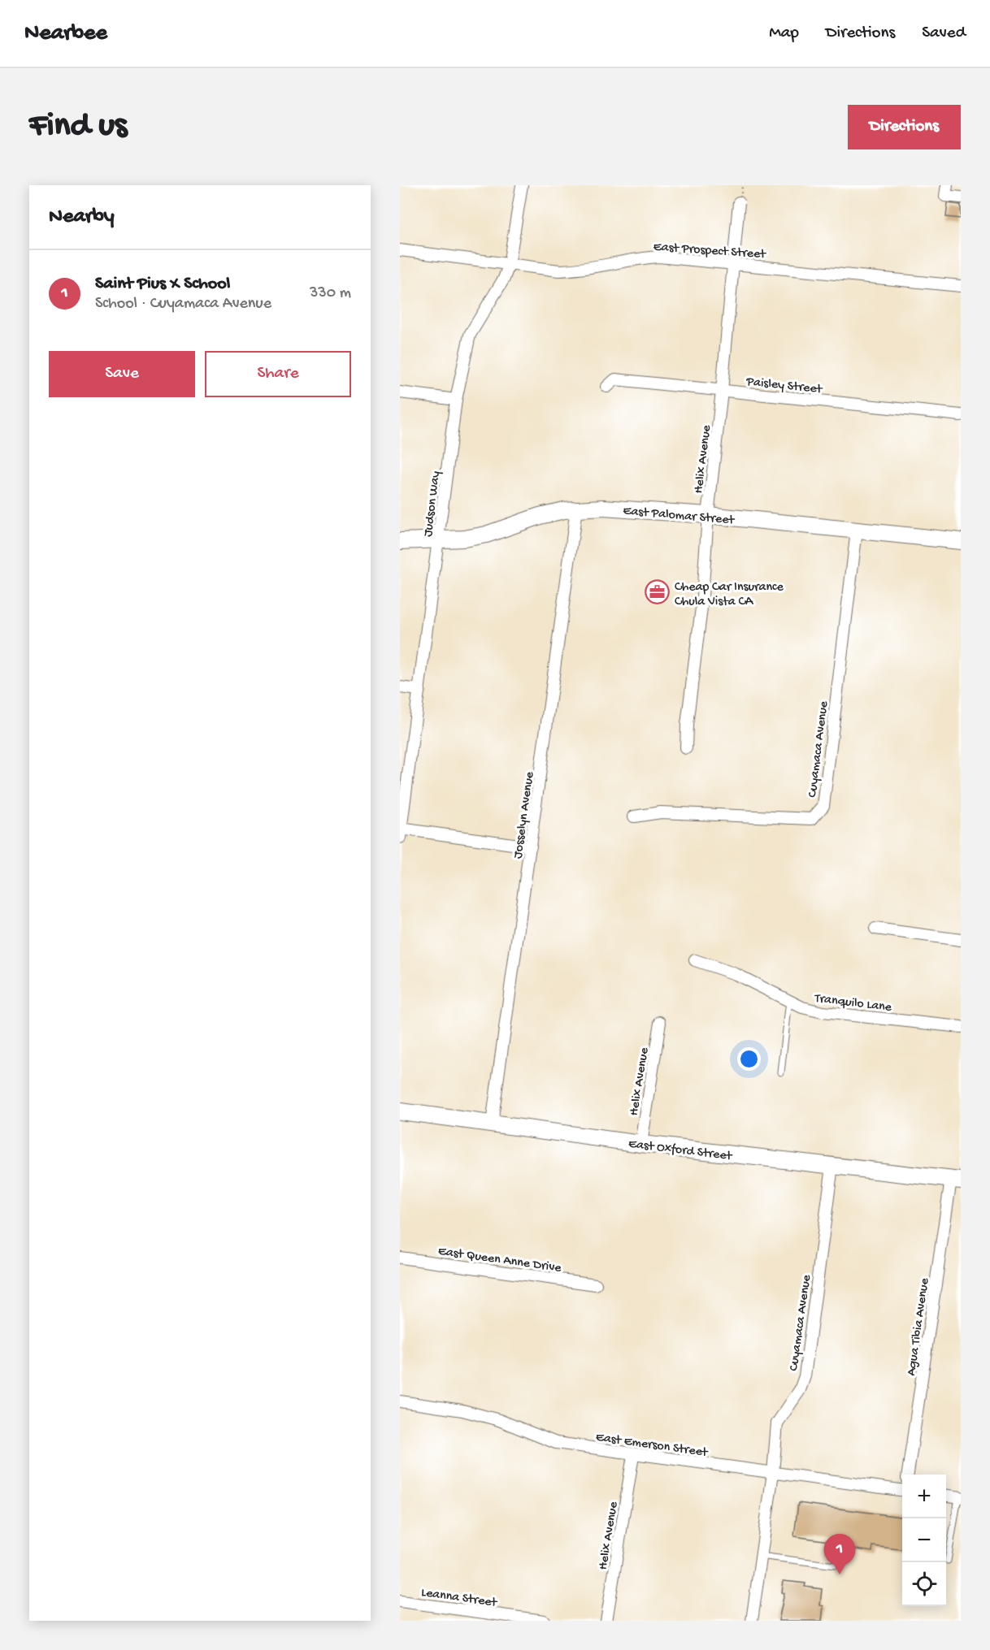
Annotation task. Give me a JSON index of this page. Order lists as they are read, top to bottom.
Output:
{
  "streets": {
    "main road": ["East Palomar Street", "East Oxford Street"],
    "street": [
      "East Prospect Street",
      "Paisley Street",
      "Helix Avenue",
      "Judson Way",
      "Cuyamaca Avenue",
      "Josselyn Avenue",
      "Tranquilo Lane",
      "East Queen Anne Drive",
      "Agua Tibia Avenue",
      "East Emerson Street",
      "Leanna Street"
    ]
  },
  "crossings": [
    ["East Prospect Street", "Helix Avenue"],
    ["East Prospect Street", "Judson Way"],
    ["Paisley Street", "Helix Avenue"],
    ["Helix Avenue", "East Palomar Street"],
    ["Helix Avenue", "East Oxford Street"],
    ["Helix Avenue", "East Emerson Street"],
    ["Judson Way", "East Palomar Street"],
    ["East Palomar Street", "Cuyamaca Avenue"],
    ["East Palomar Street", "Josselyn Avenue"],
    ["Cuyamaca Avenue", "East Oxford Street"],
    ["Cuyamaca Avenue", "East Emerson Street"],
    ["Josselyn Avenue", "East Oxford Street"],
    ["East Oxford Street", "Agua Tibia Avenue"]
  ],
  "places": {
    "office": ["Cheap Car Insurance Chula Vista CA"]
  },
  "page": {
    "header": "Nearbee",
    "nav": ["Map", "Directions", "Saved"],
    "buttons": [
      "Directions",
      ["Save", "Share"]
    ],
    "title": "Find us",
    "heading": "Nearby",
    "list": [
      {
        "mark": "1",
        "name": "Saint Pius X School",
        "note": "School · Cuyamaca Avenue",
        "value": "330 m"
      }
    ],
    "map_buttons": ["+", "−"],
    "pins": "1"
  }
}
